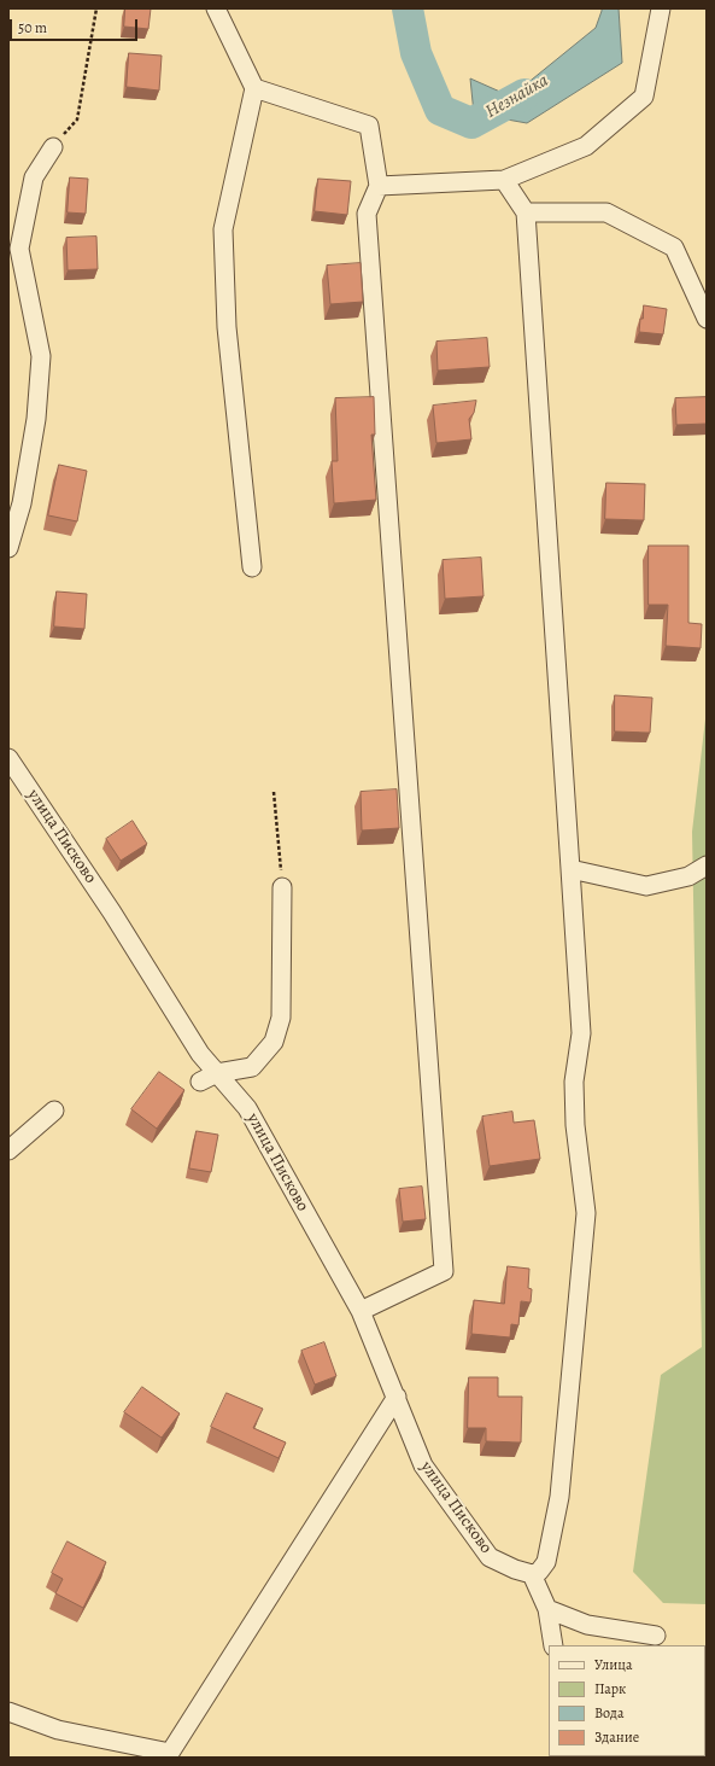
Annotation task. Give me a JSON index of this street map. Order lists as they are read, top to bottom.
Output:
{
  "streets": {
    "street": ["улица Писково"]
  },
  "water": ["Незнайка"],
  "legend": [
    "Улица",
    "Парк",
    "Вода",
    "Здание"
  ],
  "scale_bar": "50 m"
}
